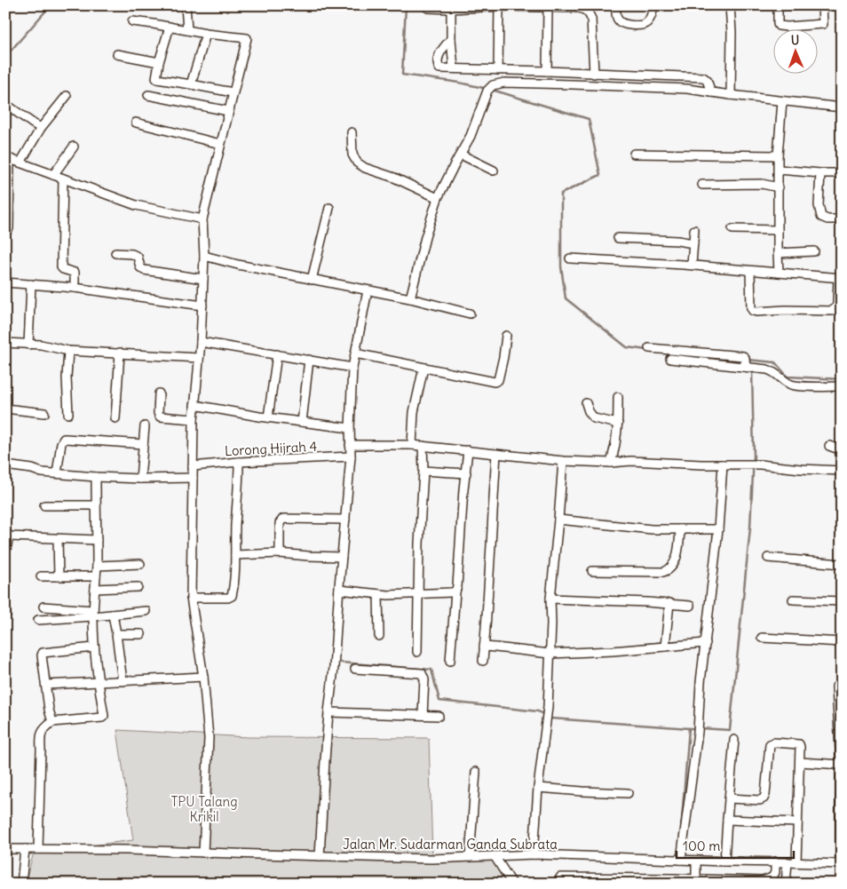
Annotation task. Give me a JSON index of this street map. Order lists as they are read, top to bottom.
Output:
{
  "streets": {
    "street": ["Lorong Hijrah 4", "Jalan Mr. Sudarman Ganda Subrata"]
  },
  "parks": ["TPU Talang Krikil"],
  "scale_bar": "100 m",
  "north": "top"
}
